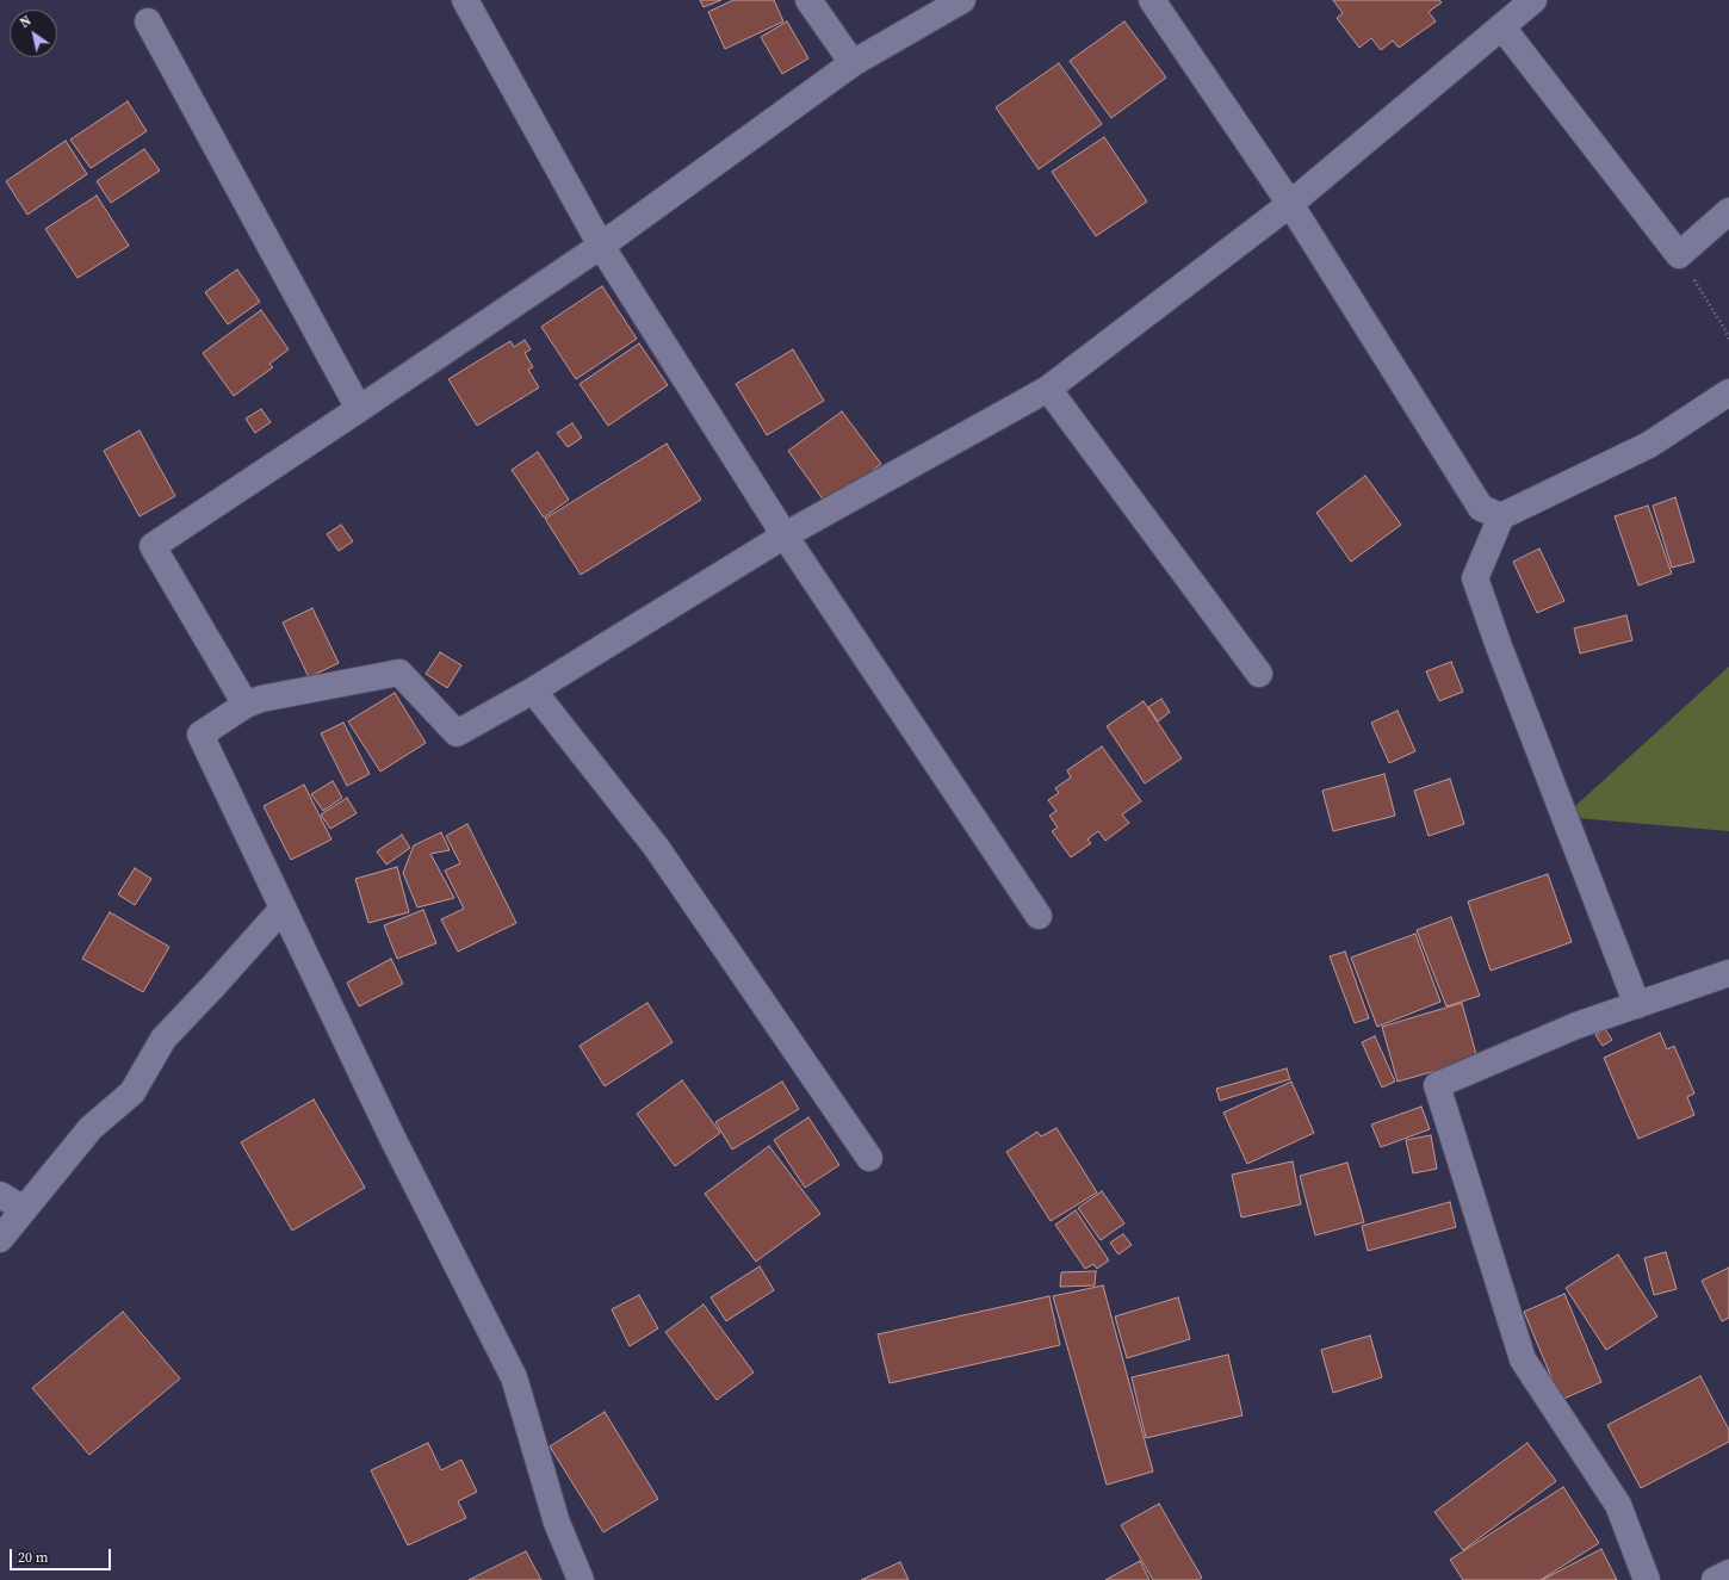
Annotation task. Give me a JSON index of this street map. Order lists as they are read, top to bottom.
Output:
{
  "scale_bar": "20 m",
  "north": "top left"
}
